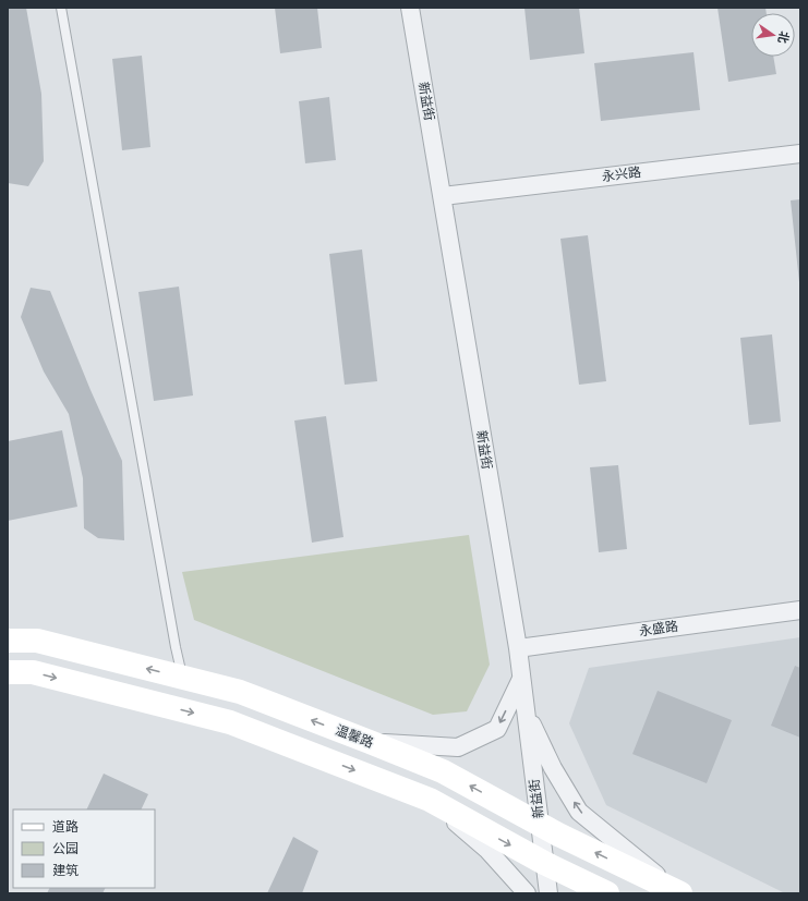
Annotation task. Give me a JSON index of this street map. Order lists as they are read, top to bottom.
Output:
{
  "streets": {
    "main road": ["温馨路"],
    "street": ["新益街", "永兴路", "永盛路"]
  },
  "crossings": [
    ["新益街", "永兴路"],
    ["新益街", "永盛路"],
    ["新益街", "温馨路"]
  ],
  "legend": ["道路", "公园", "建筑"],
  "north": "right"
}
